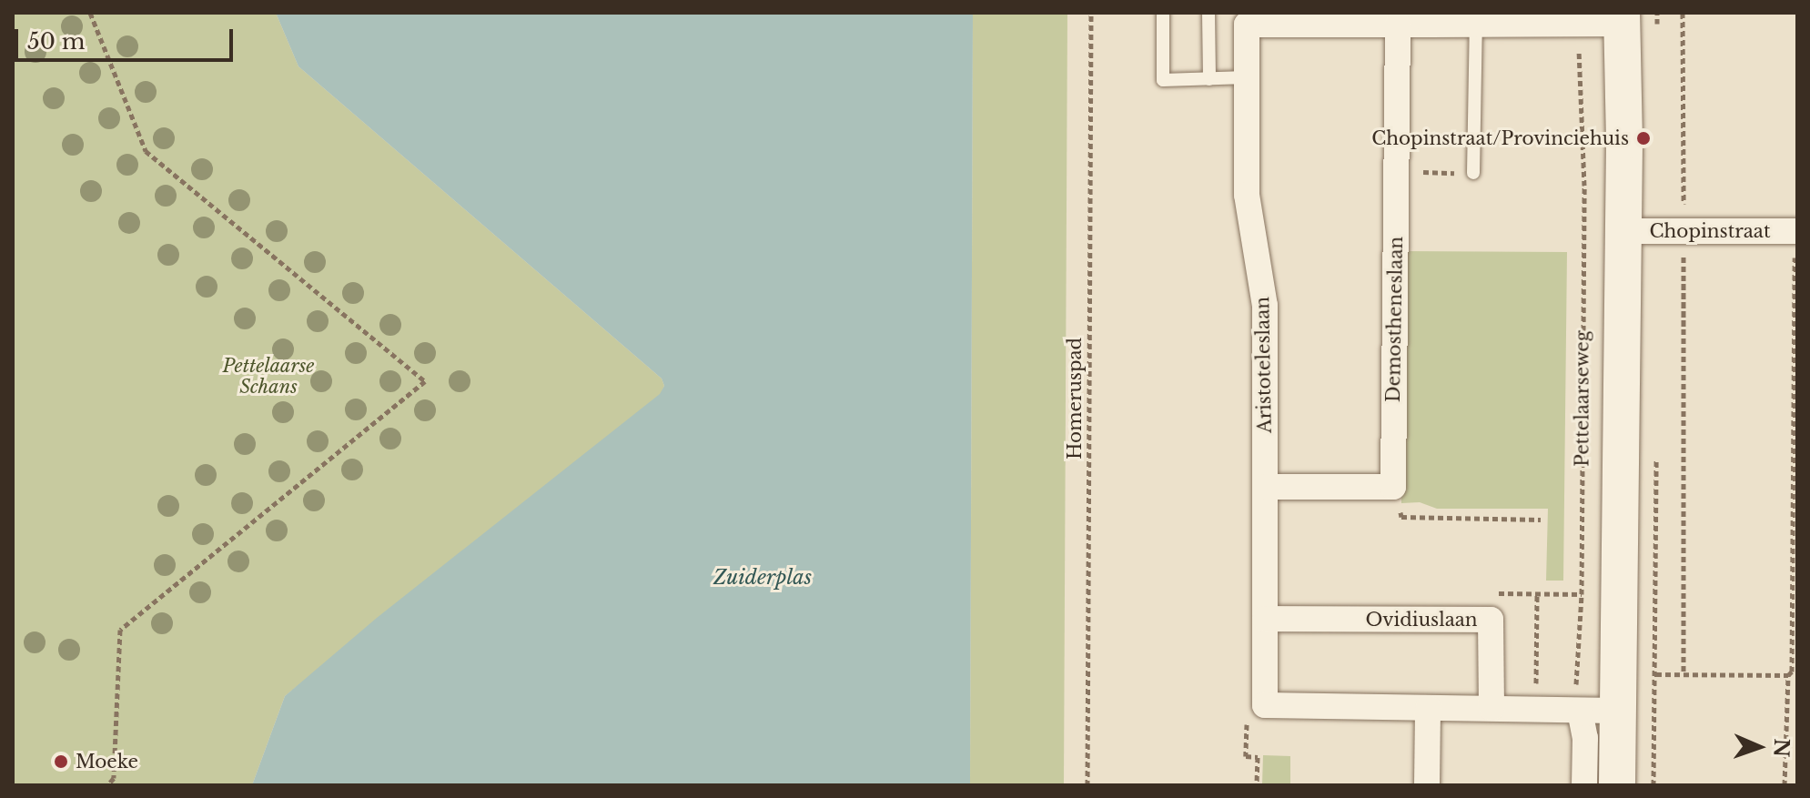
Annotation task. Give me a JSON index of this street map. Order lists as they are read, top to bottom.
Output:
{
  "streets": {
    "street": [
      "Chopinstraat",
      "Demostheneslaan",
      "Aristoteleslaan",
      "Pettelaarseweg",
      "Ovidiuslaan"
    ],
    "path": ["Homeruspad"]
  },
  "crossings": [
    ["Chopinstraat", "Pettelaarseweg"],
    ["Aristoteleslaan", "Ovidiuslaan"]
  ],
  "water": ["Zuiderplas"],
  "parks": ["Pettelaarse Schans"],
  "places": ["Chopinstraat/Provinciehuis", "Moeke"],
  "scale_bar": "50 m",
  "north": "right"
}
